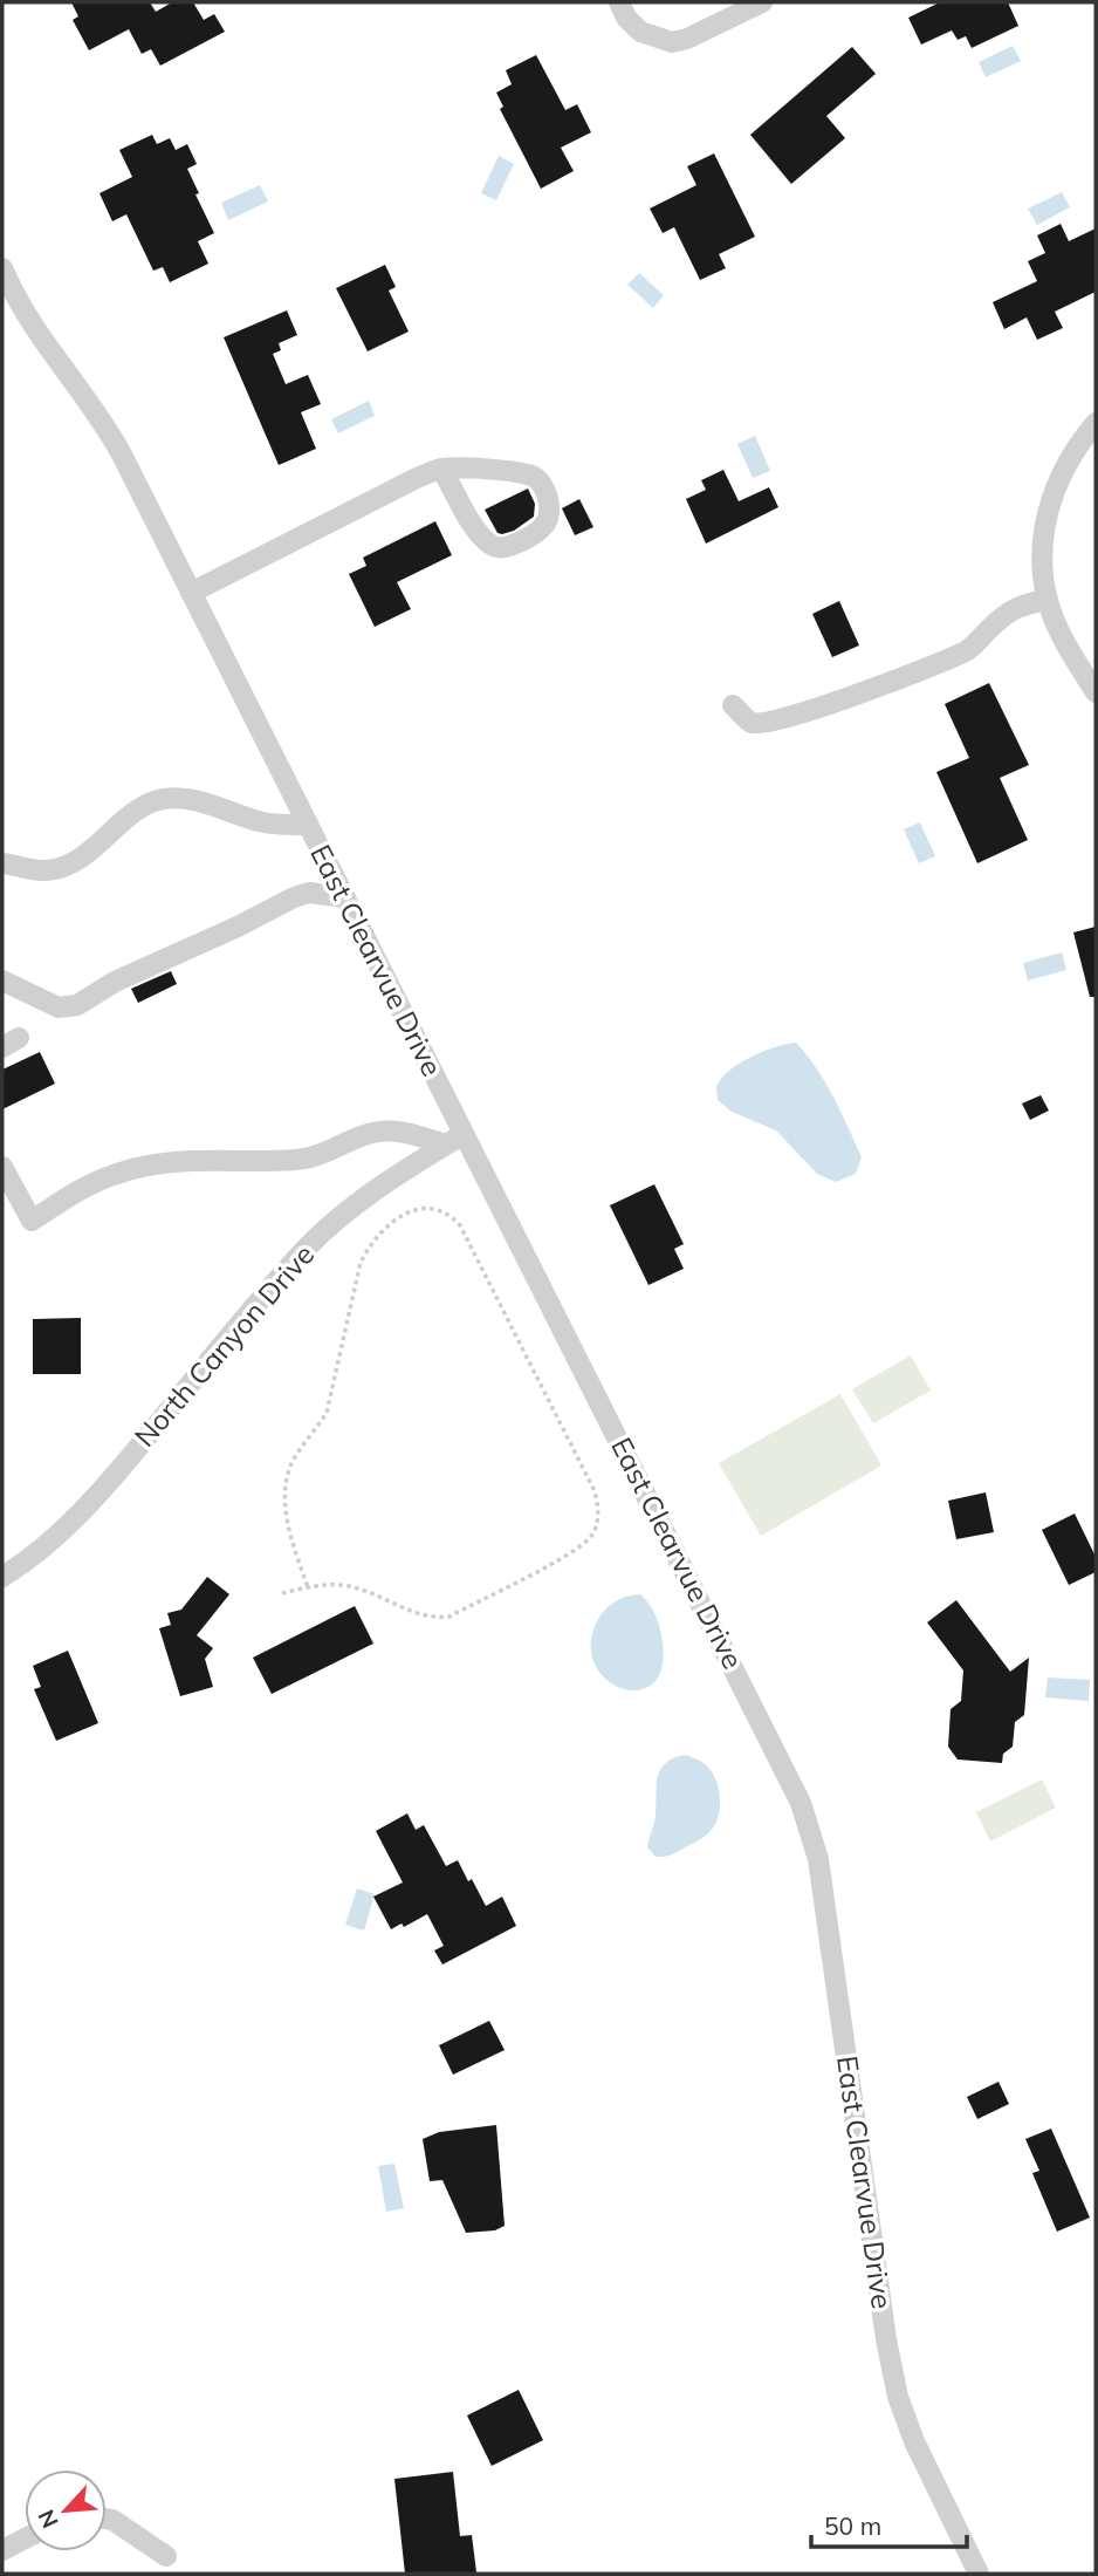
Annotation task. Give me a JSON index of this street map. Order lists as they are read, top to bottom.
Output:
{
  "streets": {
    "street": ["East Clearvue Drive", "North Canyon Drive"]
  },
  "crossings": [
    ["East Clearvue Drive", "North Canyon Drive"]
  ],
  "scale_bar": "50 m",
  "north": "bottom left"
}
